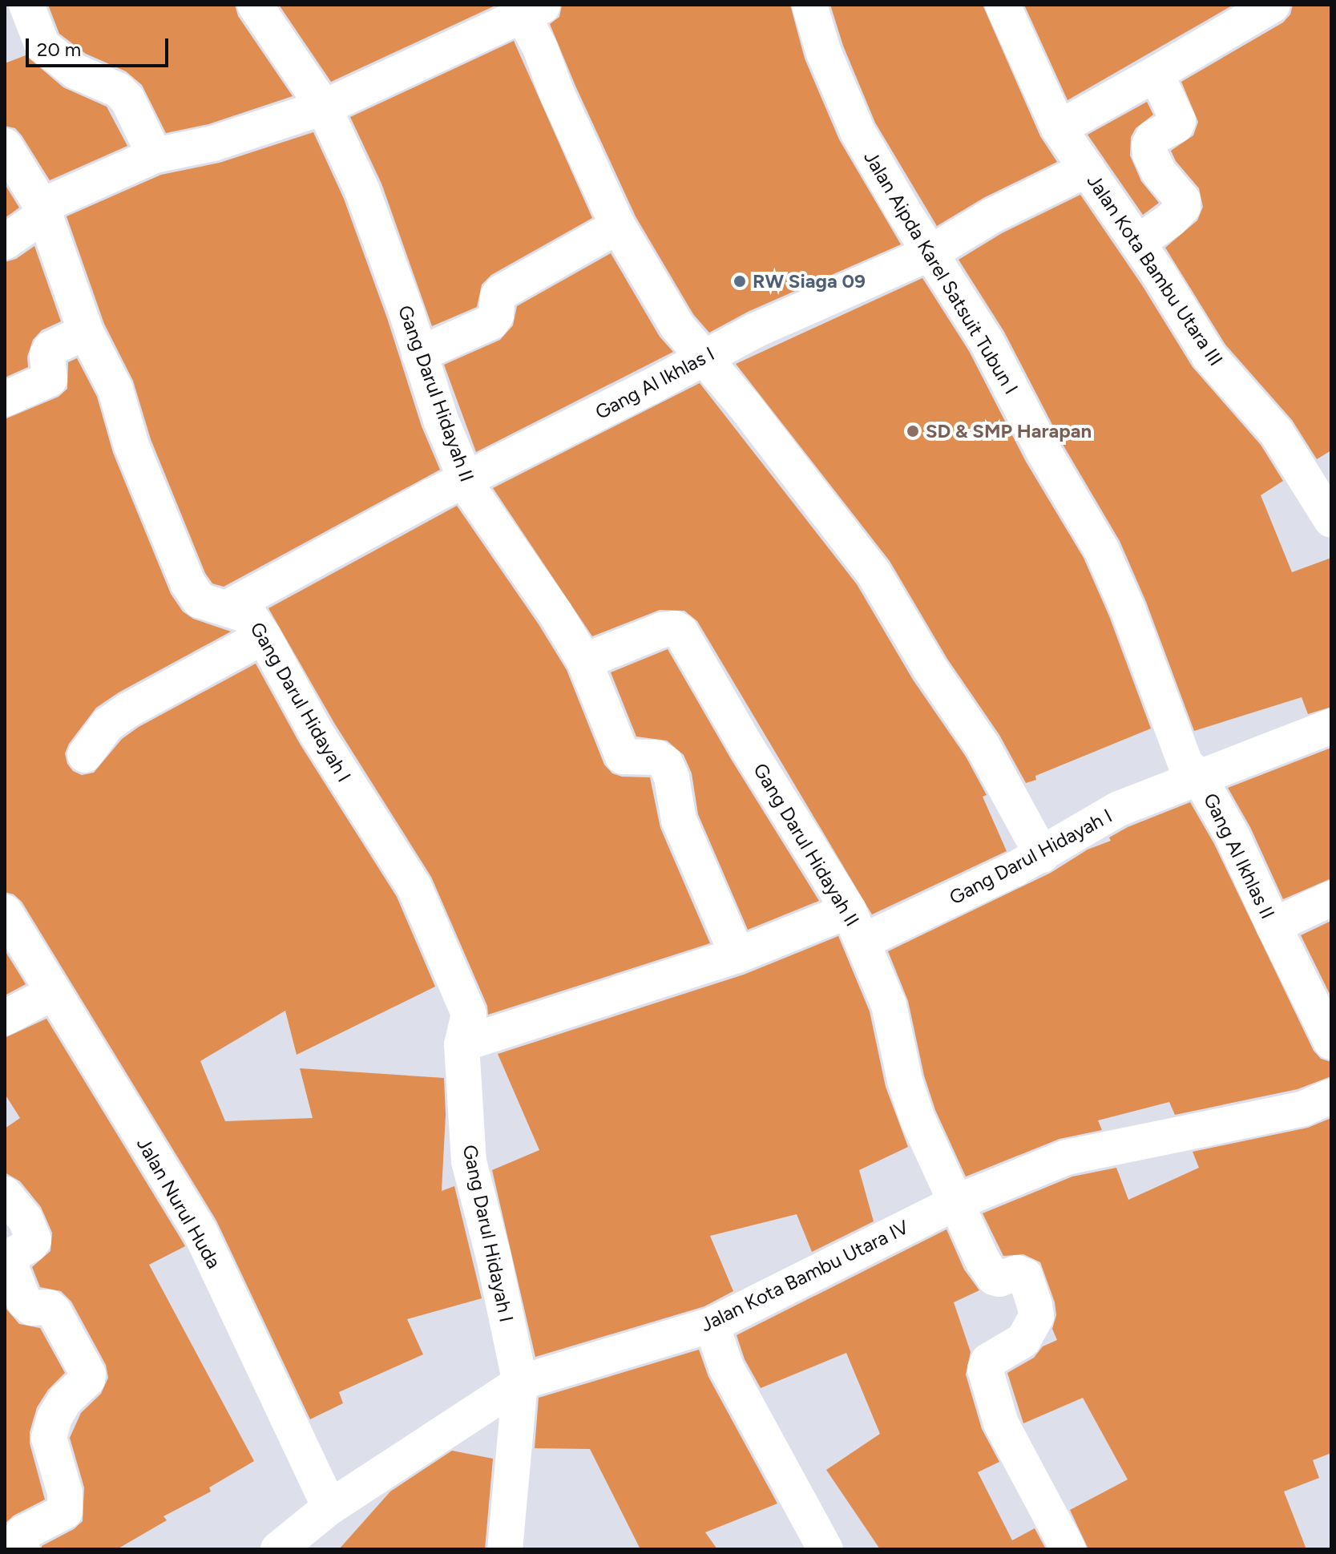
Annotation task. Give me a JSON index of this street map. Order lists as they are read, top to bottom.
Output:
{
  "streets": {
    "street": [
      "Jalan Kota Bambu Utara III",
      "Jalan Aipda Karel Satsuit Tubun I",
      "Gang Al Ikhlas I",
      "Gang Darul Hidayah II",
      "Gang Darul Hidayah I",
      "Gang Al Ikhlas II",
      "Jalan Nurul Huda",
      "Jalan Kota Bambu Utara IV"
    ]
  },
  "crossings": [
    ["Jalan Kota Bambu Utara III", "Gang Al Ikhlas I"],
    ["Jalan Aipda Karel Satsuit Tubun I", "Gang Al Ikhlas I"],
    ["Jalan Aipda Karel Satsuit Tubun I", "Gang Darul Hidayah I"],
    ["Jalan Aipda Karel Satsuit Tubun I", "Gang Al Ikhlas II"],
    ["Gang Al Ikhlas I", "Gang Darul Hidayah II"],
    ["Gang Al Ikhlas I", "Gang Darul Hidayah I"],
    ["Gang Darul Hidayah II", "Gang Darul Hidayah I"],
    ["Gang Darul Hidayah II", "Jalan Kota Bambu Utara IV"],
    ["Gang Darul Hidayah I", "Gang Al Ikhlas II"],
    ["Gang Darul Hidayah I", "Jalan Kota Bambu Utara IV"],
    ["Jalan Nurul Huda", "Jalan Kota Bambu Utara IV"]
  ],
  "places": ["RW Siaga 09", "SD & SMP Harapan"],
  "scale_bar": "20 m"
}
